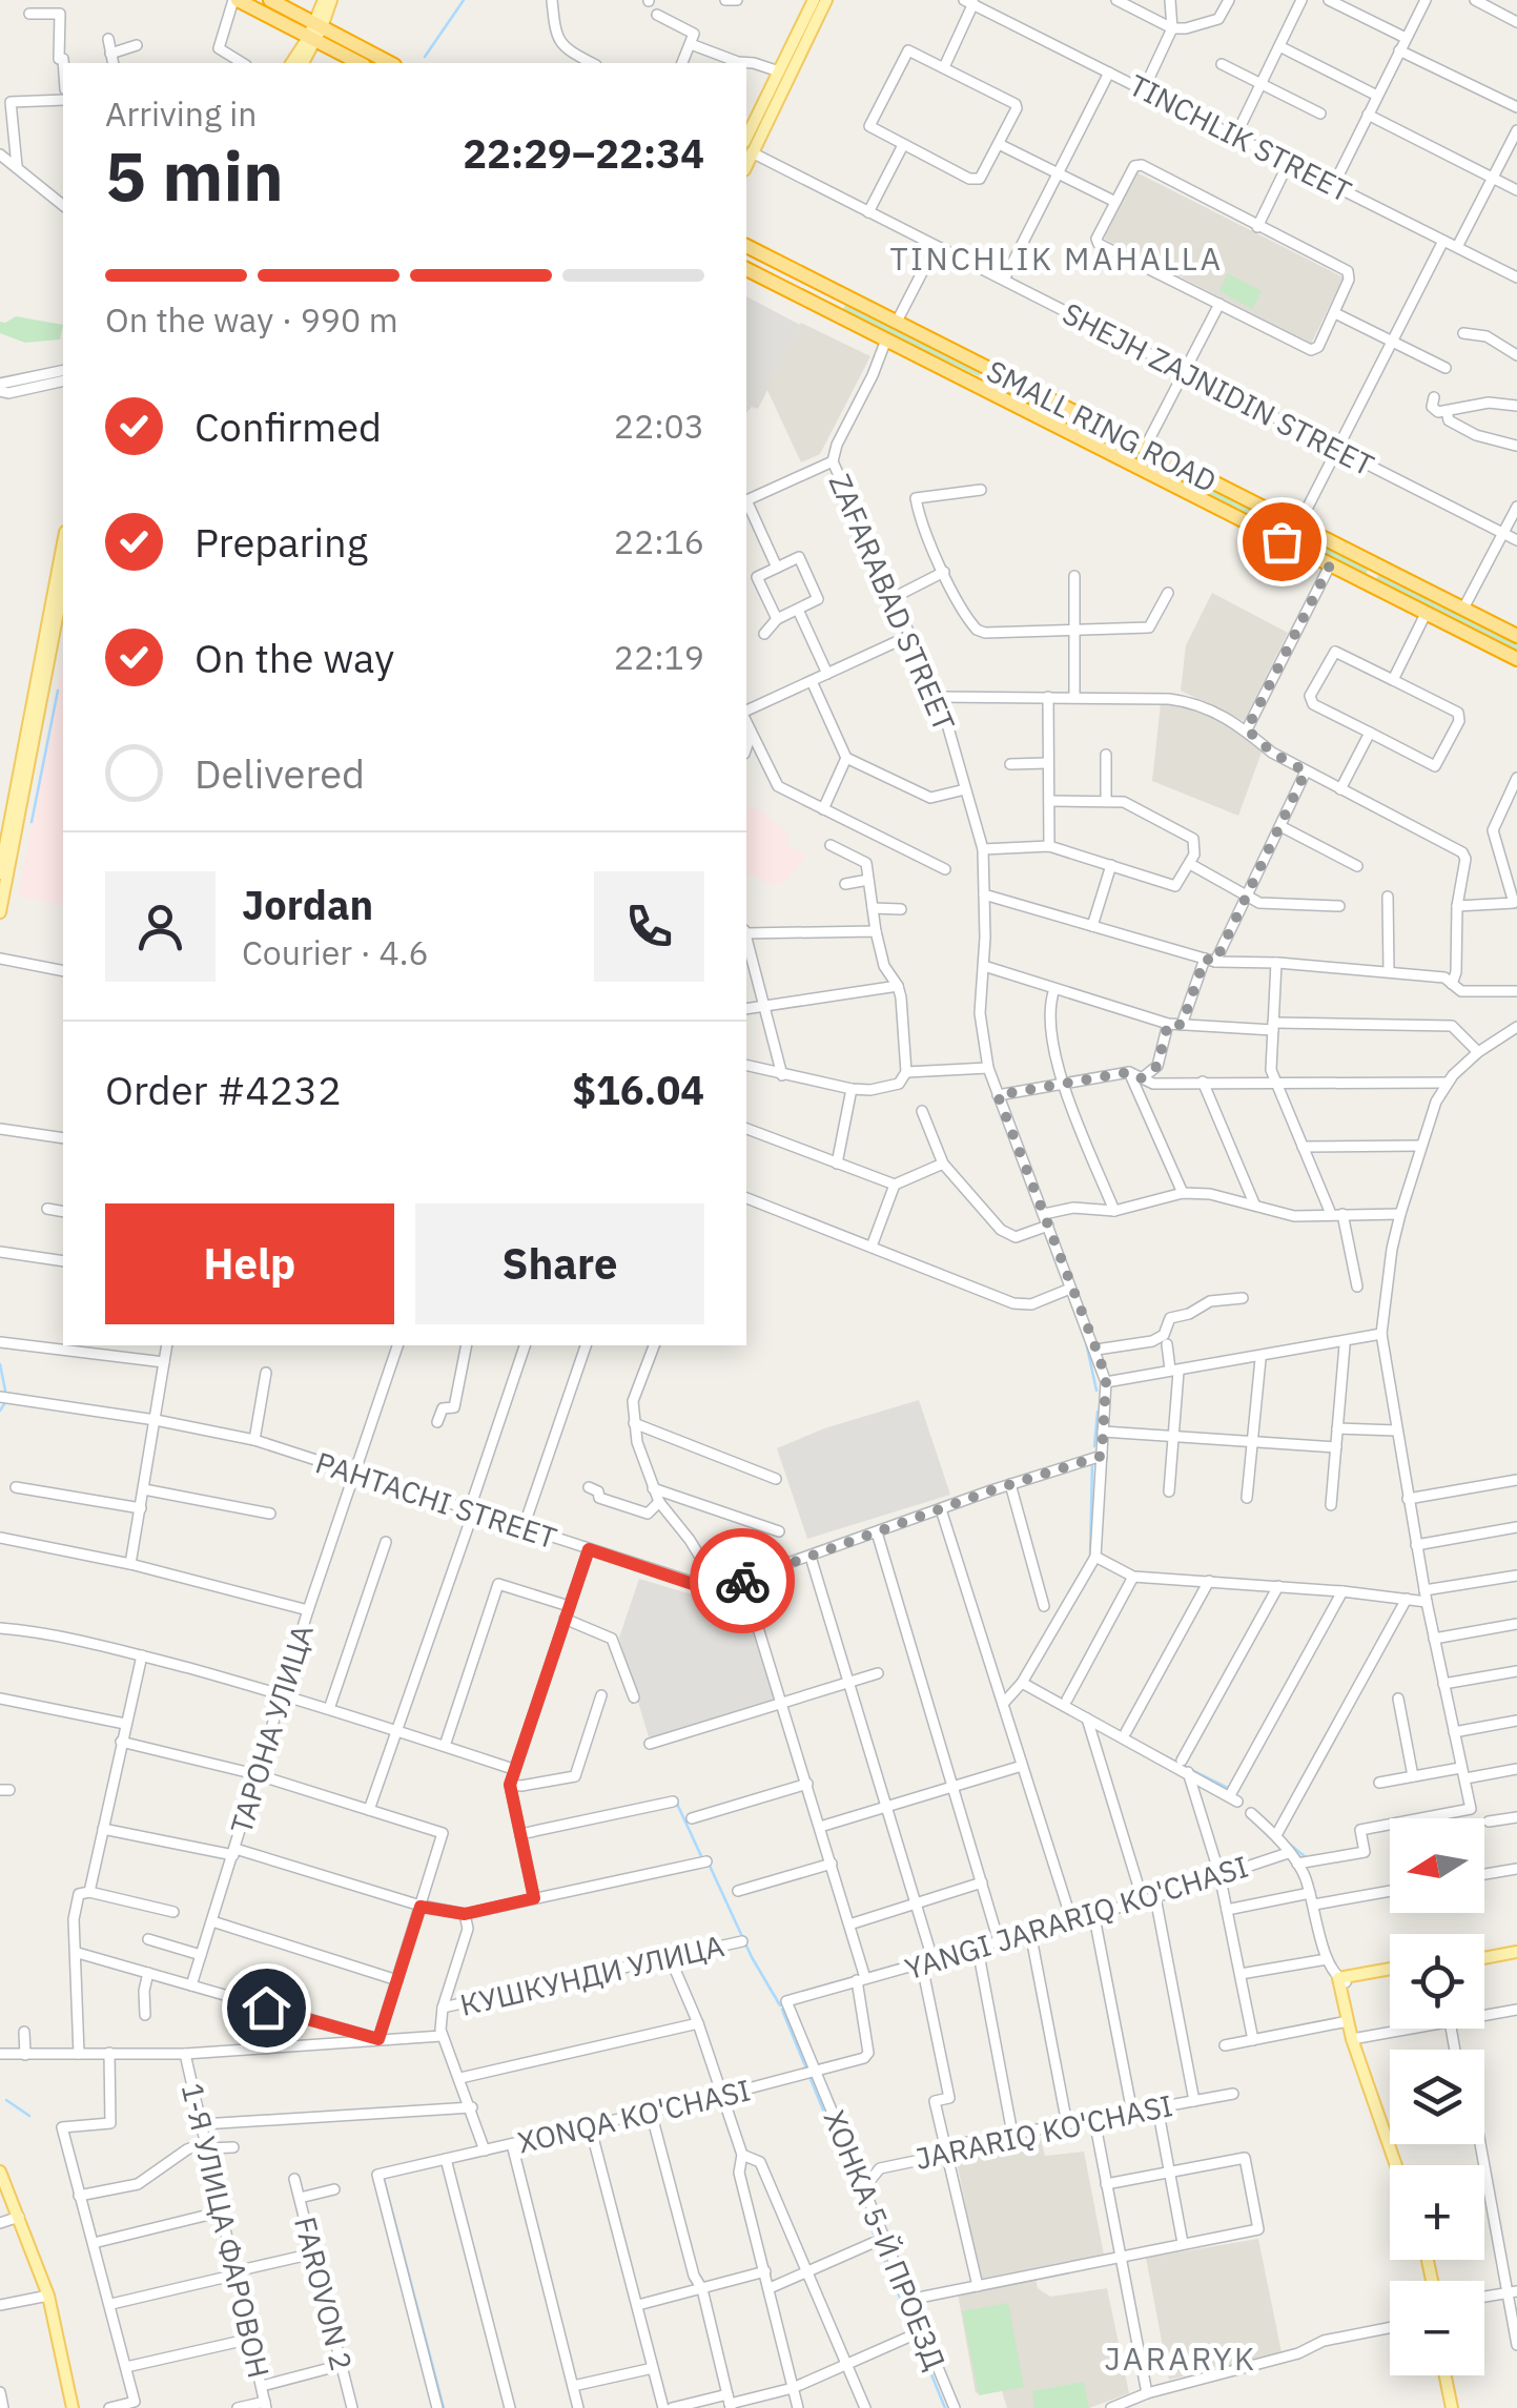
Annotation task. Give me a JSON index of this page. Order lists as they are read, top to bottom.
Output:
{
  "streets": {
    "highway": ["SMALL RING ROAD"],
    "street": [
      "TINCHLIK STREET",
      "SHEJH ZAJNIDIN STREET",
      "ZAFARABAD STREET",
      "PAHTACHI STREET",
      "ТАРОНА УЛИЦА",
      "YANGI JARARIQ KO'CHASI",
      "КУШКУНДИ УЛИЦА",
      "XONQA KO'CHASI",
      "JARARIQ KO'CHASI",
      "1-Я УЛИЦА ФАРОВОН",
      "ХОНКА 5-Й ПРОЕЗД",
      "FAROVON 2"
    ]
  },
  "crossings": [
    ["SMALL RING ROAD", "ZAFARABAD STREET"],
    ["PAHTACHI STREET", "ТАРОНА УЛИЦА"],
    ["YANGI JARARIQ KO'CHASI", "XONQA KO'CHASI"],
    ["YANGI JARARIQ KO'CHASI", "ХОНКА 5-Й ПРОЕЗД"],
    ["XONQA KO'CHASI", "ХОНКА 5-Й ПРОЕЗД"],
    ["JARARIQ KO'CHASI", "ХОНКА 5-Й ПРОЕЗД"]
  ],
  "districts": ["TINCHLIK MAHALLA", "JARARYK"],
  "north": "left",
  "page": {
    "heading": ["5 min", "Arriving in", "22:29–22:34"],
    "panel": [
      "Jordan",
      "Courier · 4.6",
      "Order #4232",
      "$16.04"
    ],
    "bar": "On the way · 990 m",
    "list": [
      ["Confirmed", "22:03"],
      ["Preparing", "22:16"],
      ["On the way", "22:19"],
      "Delivered"
    ],
    "buttons": ["Help", "Share"],
    "map_buttons": ["+", "−"]
  }
}
